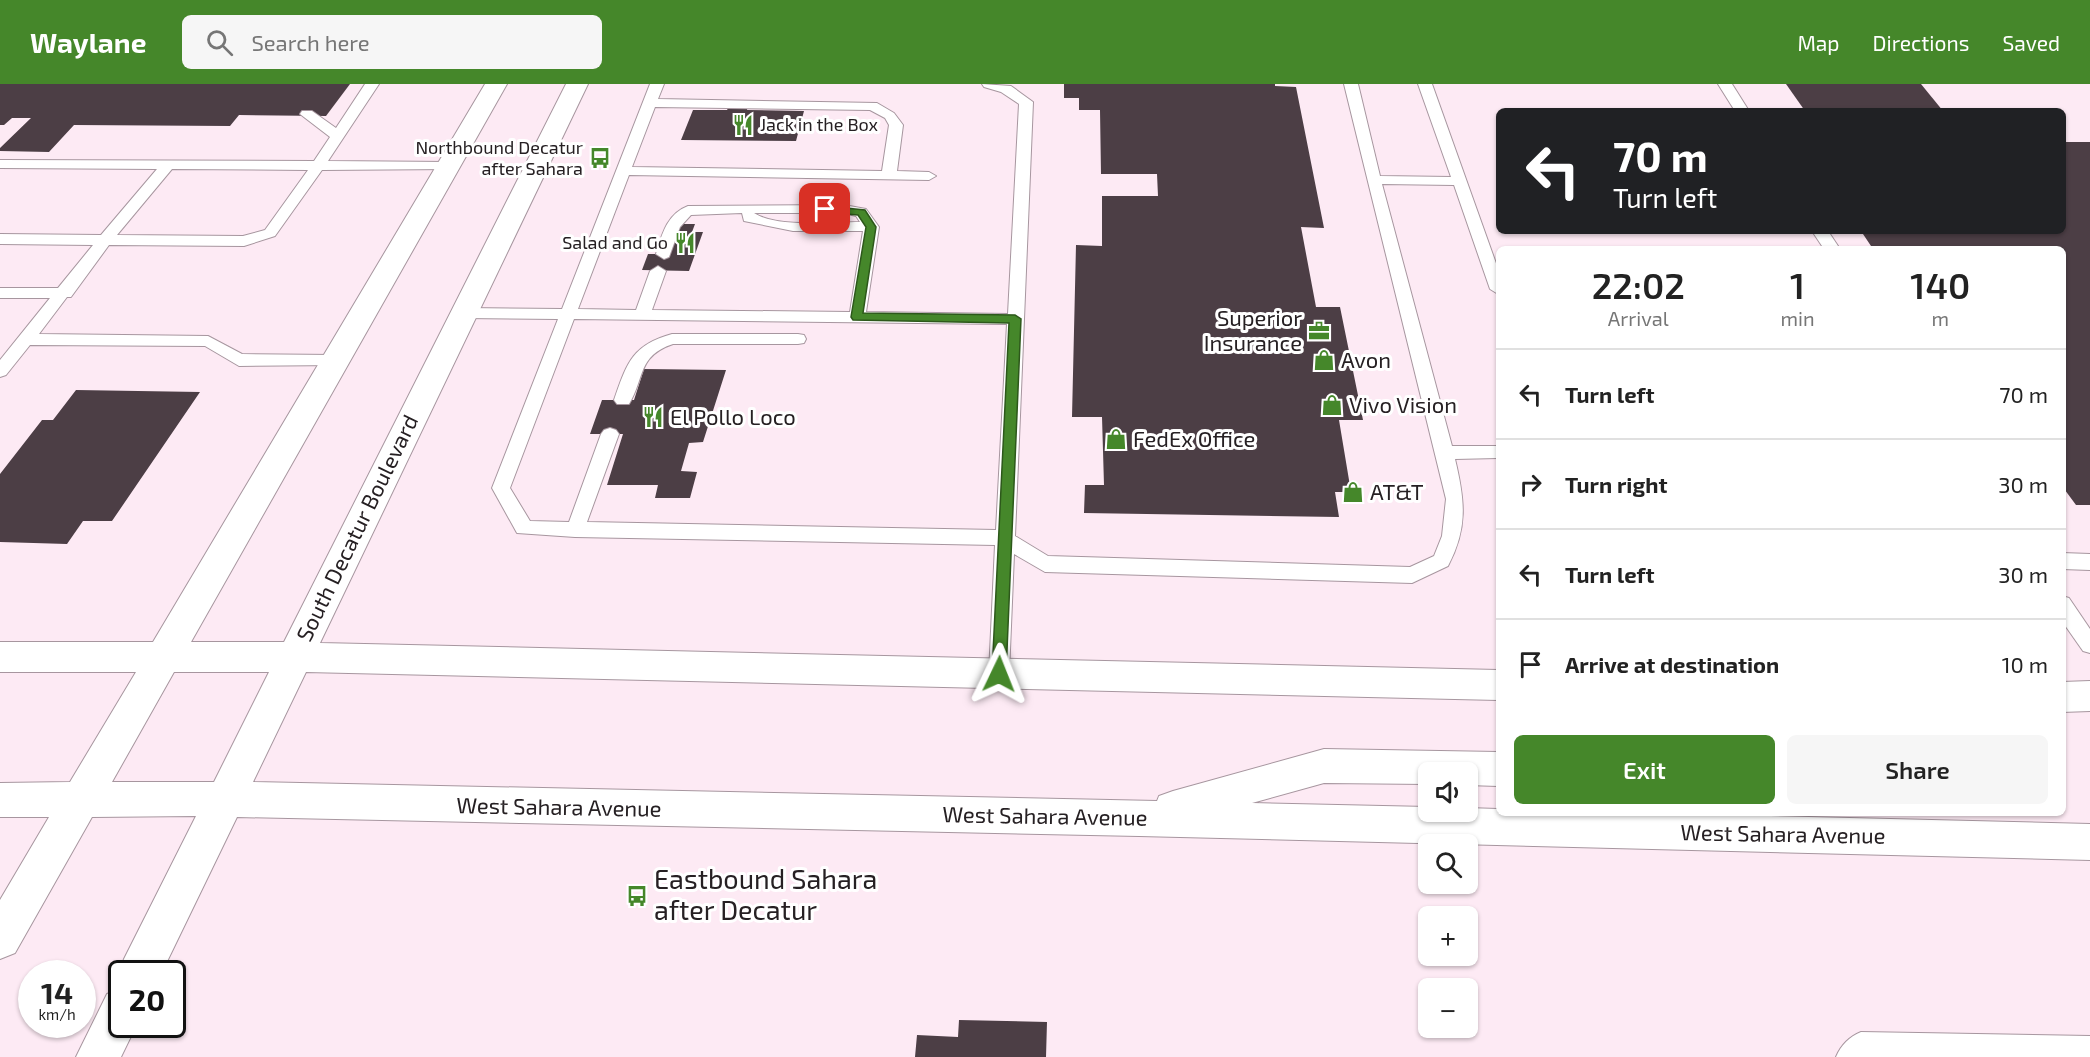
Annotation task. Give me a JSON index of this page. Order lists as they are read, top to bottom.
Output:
{
  "streets": {
    "main road": ["South Decatur Boulevard", "West Sahara Avenue"]
  },
  "crossings": [
    ["South Decatur Boulevard", "West Sahara Avenue"]
  ],
  "places": {
    "restaurant": ["Jack in the Box", "Salad and Go", "El Pollo Loco"],
    "bus stop": ["Northbound Decatur after Sahara", "Eastbound Sahara after Decatur"],
    "office": ["Superior Insurance"],
    "shop": [
      "Avon",
      "Vivo Vision",
      "FedEx Office",
      "AT&T"
    ]
  },
  "page": {
    "header": "Waylane",
    "search": "Search here",
    "nav": ["Map", "Directions", "Saved"],
    "turn": ["70 m", "Turn left"],
    "eta": [
      "22:02",
      "Arrival",
      "1",
      "min",
      "140",
      "m"
    ],
    "list": [
      {
        "name": "Turn left",
        "value": "70 m"
      },
      {
        "name": "Turn right",
        "value": "30 m"
      },
      {
        "name": "Turn left",
        "value": "30 m"
      },
      {
        "name": "Arrive at destination",
        "value": "10 m"
      }
    ],
    "buttons": ["Exit", "Share"],
    "map_buttons": ["+", "−"],
    "speed": "14 km/h",
    "limit": "20"
  }
}
